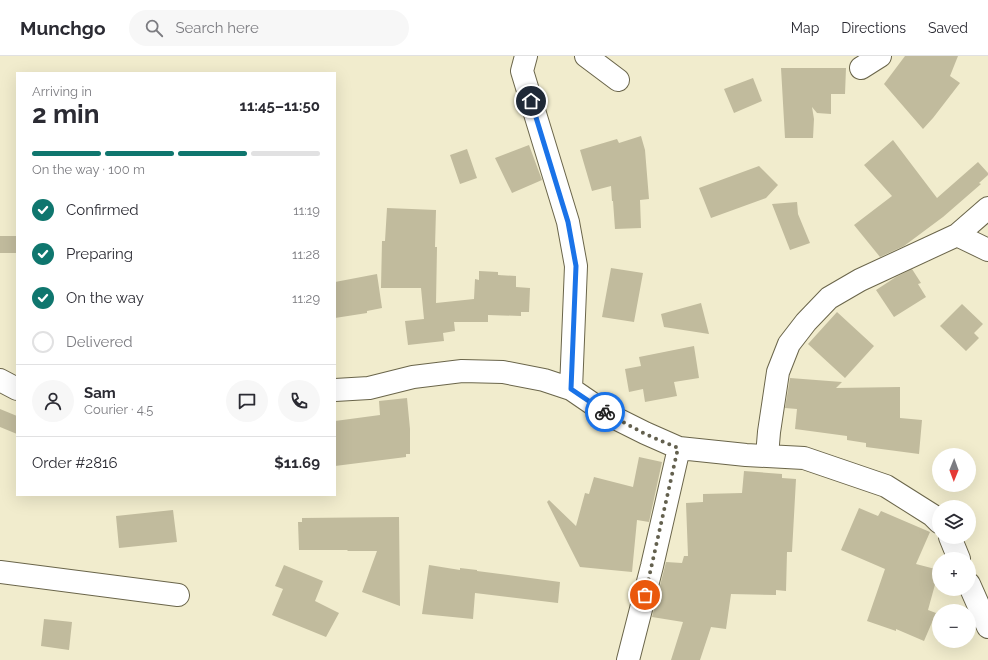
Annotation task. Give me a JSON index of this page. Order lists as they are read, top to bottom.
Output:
{
  "north": "bottom",
  "page": {
    "header": "Munchgo",
    "search": "Search here",
    "nav": ["Map", "Directions", "Saved"],
    "heading": ["2 min", "Arriving in", "11:45–11:50"],
    "panel": [
      "Sam",
      "Courier · 4.5",
      "Order #2816",
      "$11.69"
    ],
    "bar": "On the way · 100 m",
    "list": [
      ["Confirmed", "11:19"],
      ["Preparing", "11:28"],
      ["On the way", "11:29"],
      "Delivered"
    ],
    "map_buttons": ["+", "−"]
  }
}
